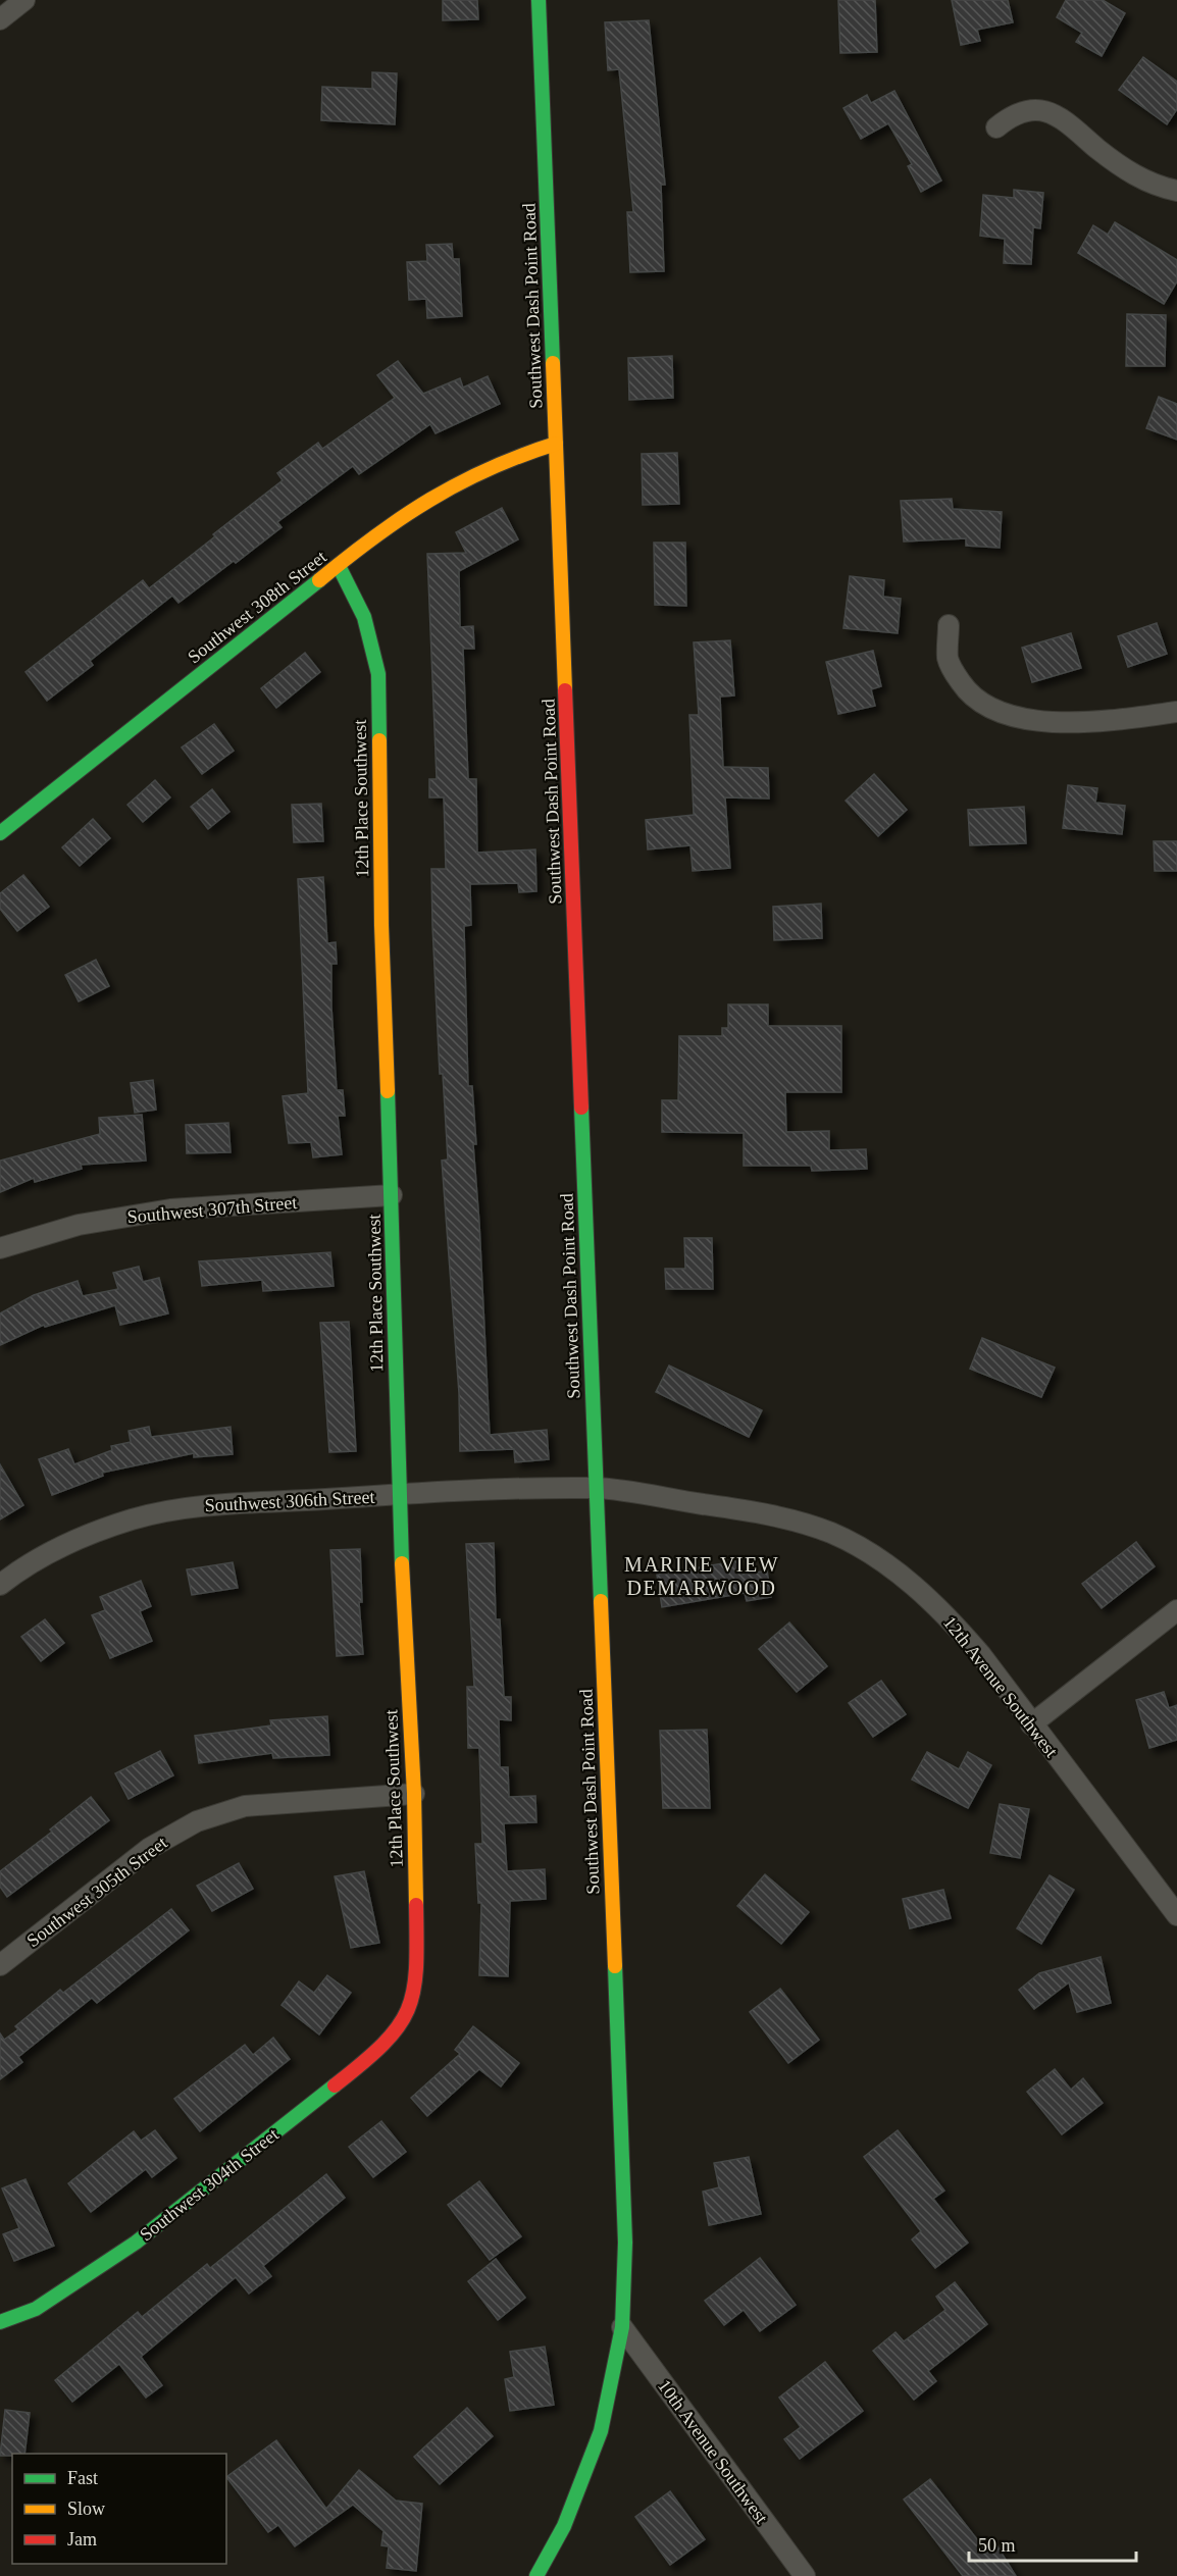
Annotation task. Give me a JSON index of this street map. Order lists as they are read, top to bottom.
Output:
{
  "streets": {
    "street": [
      "Southwest Dash Point Road",
      "Southwest 308th Street",
      "12th Place Southwest",
      "Southwest 307th Street",
      "Southwest 306th Street",
      "12th Avenue Southwest",
      "Southwest 305th Street",
      "Southwest 304th Street",
      "10th Avenue Southwest"
    ]
  },
  "crossings": [
    ["Southwest Dash Point Road", "Southwest 308th Street"],
    ["Southwest Dash Point Road", "Southwest 306th Street"],
    ["Southwest Dash Point Road", "12th Avenue Southwest"],
    ["Southwest Dash Point Road", "10th Avenue Southwest"],
    ["Southwest 308th Street", "12th Place Southwest"],
    ["12th Place Southwest", "Southwest 307th Street"],
    ["12th Place Southwest", "Southwest 306th Street"],
    ["12th Place Southwest", "Southwest 305th Street"],
    ["12th Place Southwest", "Southwest 304th Street"],
    ["Southwest 306th Street", "12th Avenue Southwest"]
  ],
  "districts": ["MARINE VIEW DEMARWOOD"],
  "legend": ["Fast", "Slow", "Jam"],
  "scale_bar": "50 m"
}
